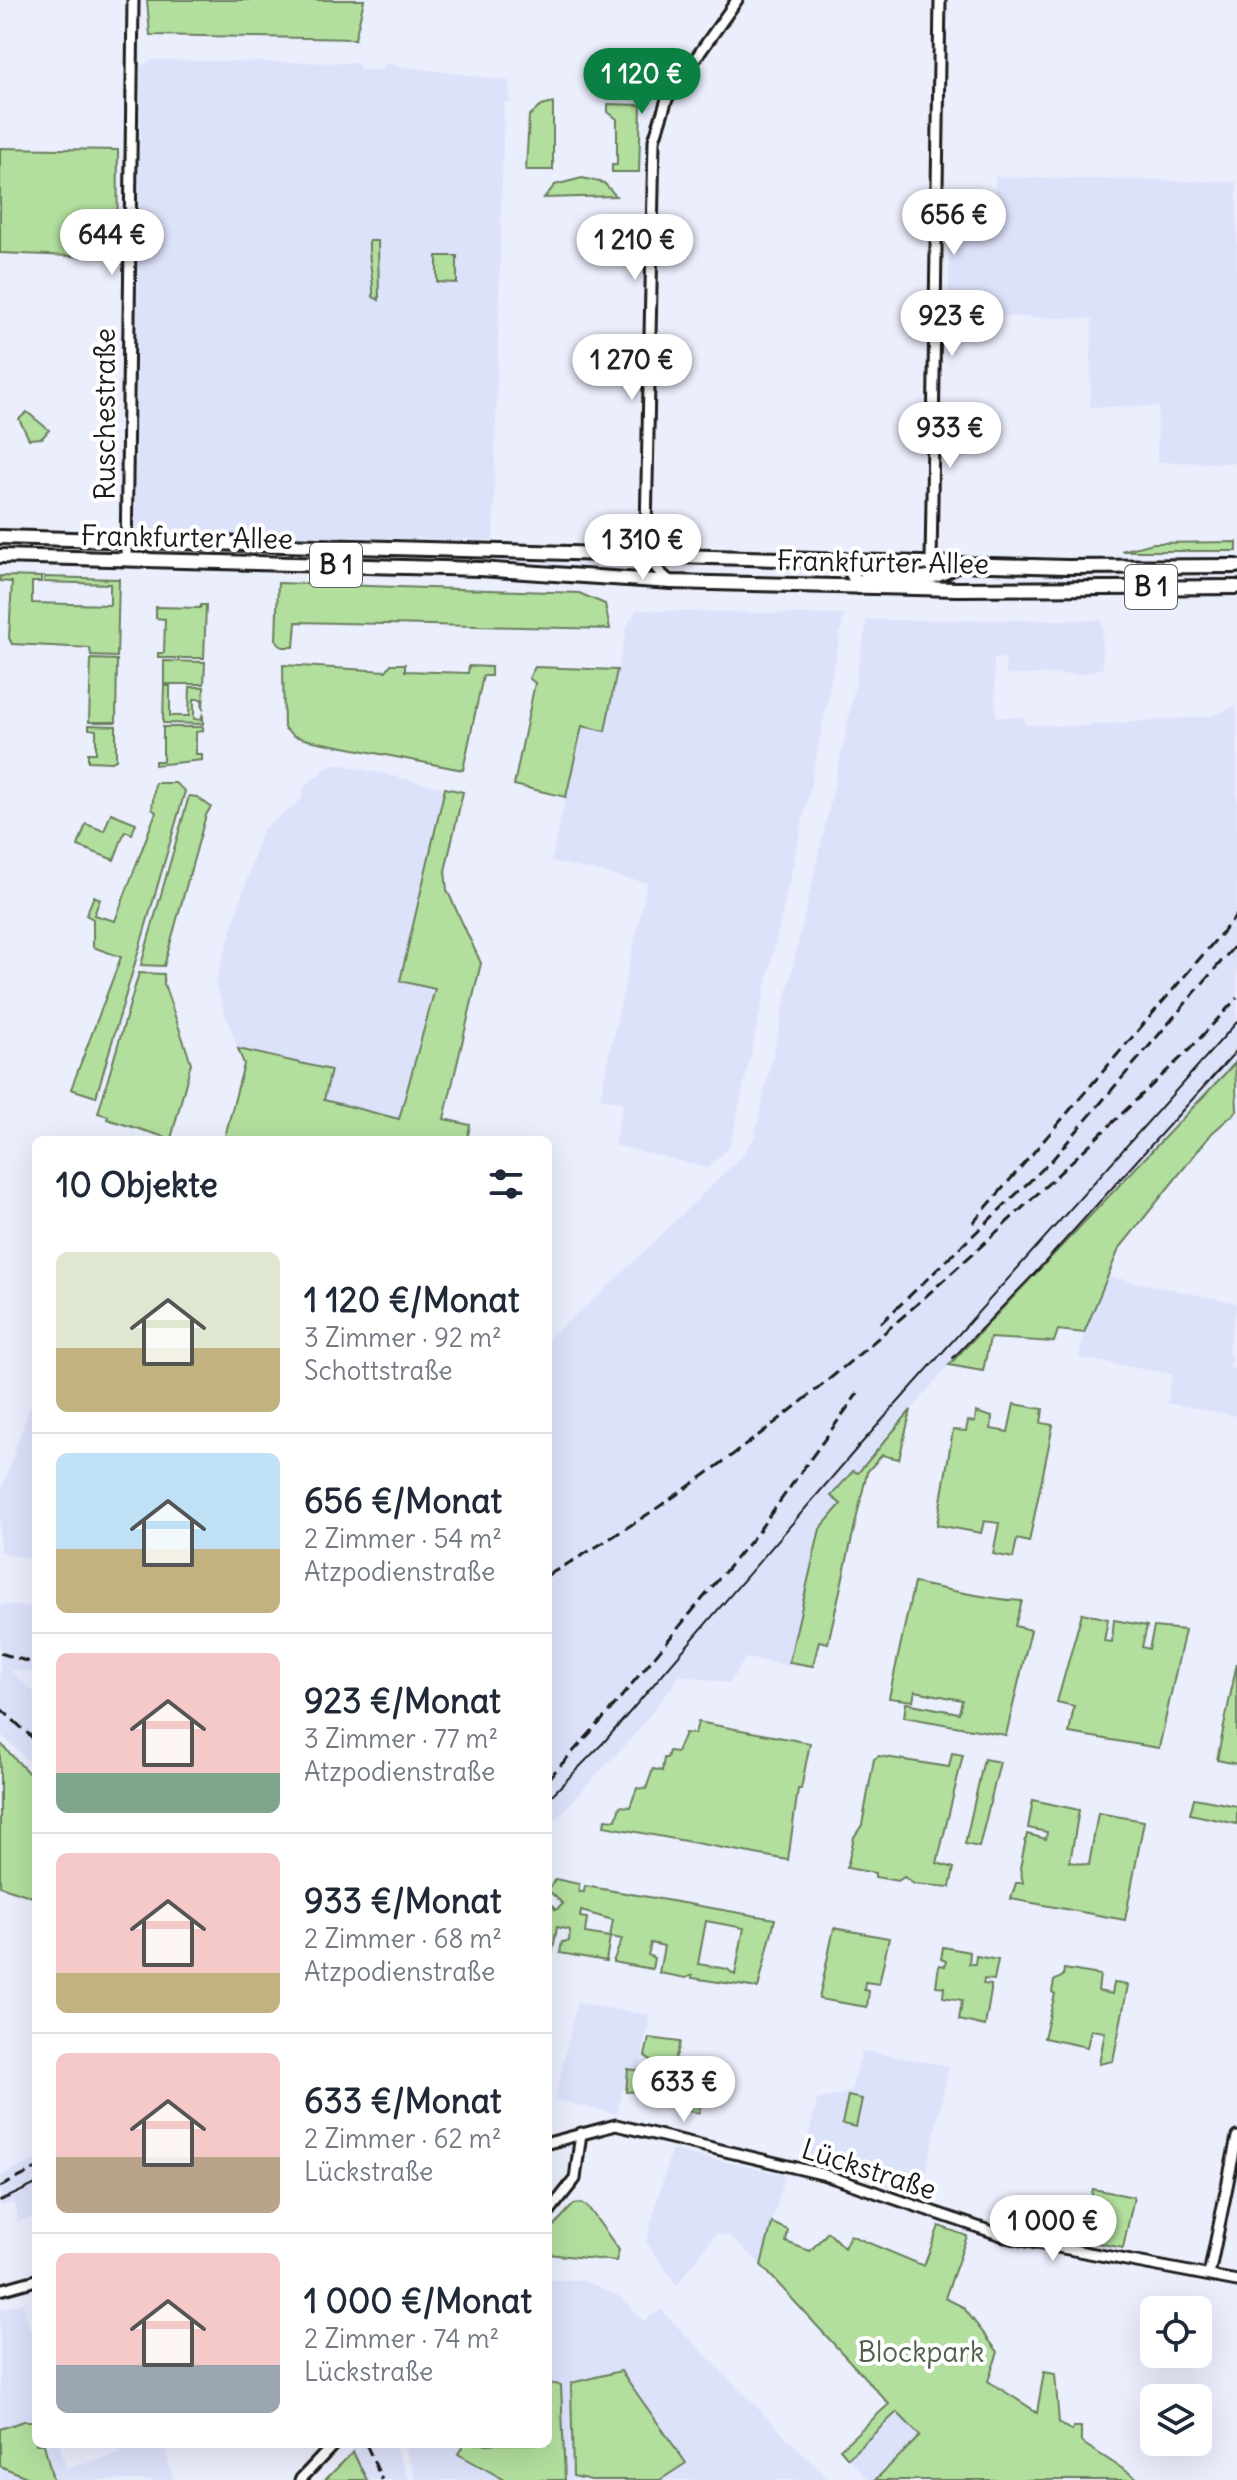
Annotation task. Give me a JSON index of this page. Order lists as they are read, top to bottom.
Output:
{
  "streets": {
    "main road": ["Frankfurter Allee", "B 1"],
    "street": ["Ruschestraße", "Lückstraße"]
  },
  "crossings": [
    ["Ruschestraße", "Frankfurter Allee"]
  ],
  "parks": ["Blockpark"],
  "page": {
    "price": [
      "1 120 €",
      "656 €",
      "644 €",
      "1 210 €",
      "923 €",
      "1 270 €",
      "933 €",
      "1 310 €",
      "633 €",
      "1 000 €"
    ],
    "heading": "10 Objekte",
    "list": [
      {
        "name": "1 120 €/Monat",
        "note": "3 Zimmer · 92 m² · Schottstraße"
      },
      {
        "name": "656 €/Monat",
        "note": "2 Zimmer · 54 m² · Atzpodienstraße"
      },
      {
        "name": "923 €/Monat",
        "note": "3 Zimmer · 77 m² · Atzpodienstraße"
      },
      {
        "name": "933 €/Monat",
        "note": "2 Zimmer · 68 m² · Atzpodienstraße"
      },
      {
        "name": "633 €/Monat",
        "note": "2 Zimmer · 62 m² · Lückstraße"
      },
      {
        "name": "1 000 €/Monat",
        "note": "2 Zimmer · 74 m² · Lückstraße"
      }
    ]
  }
}
